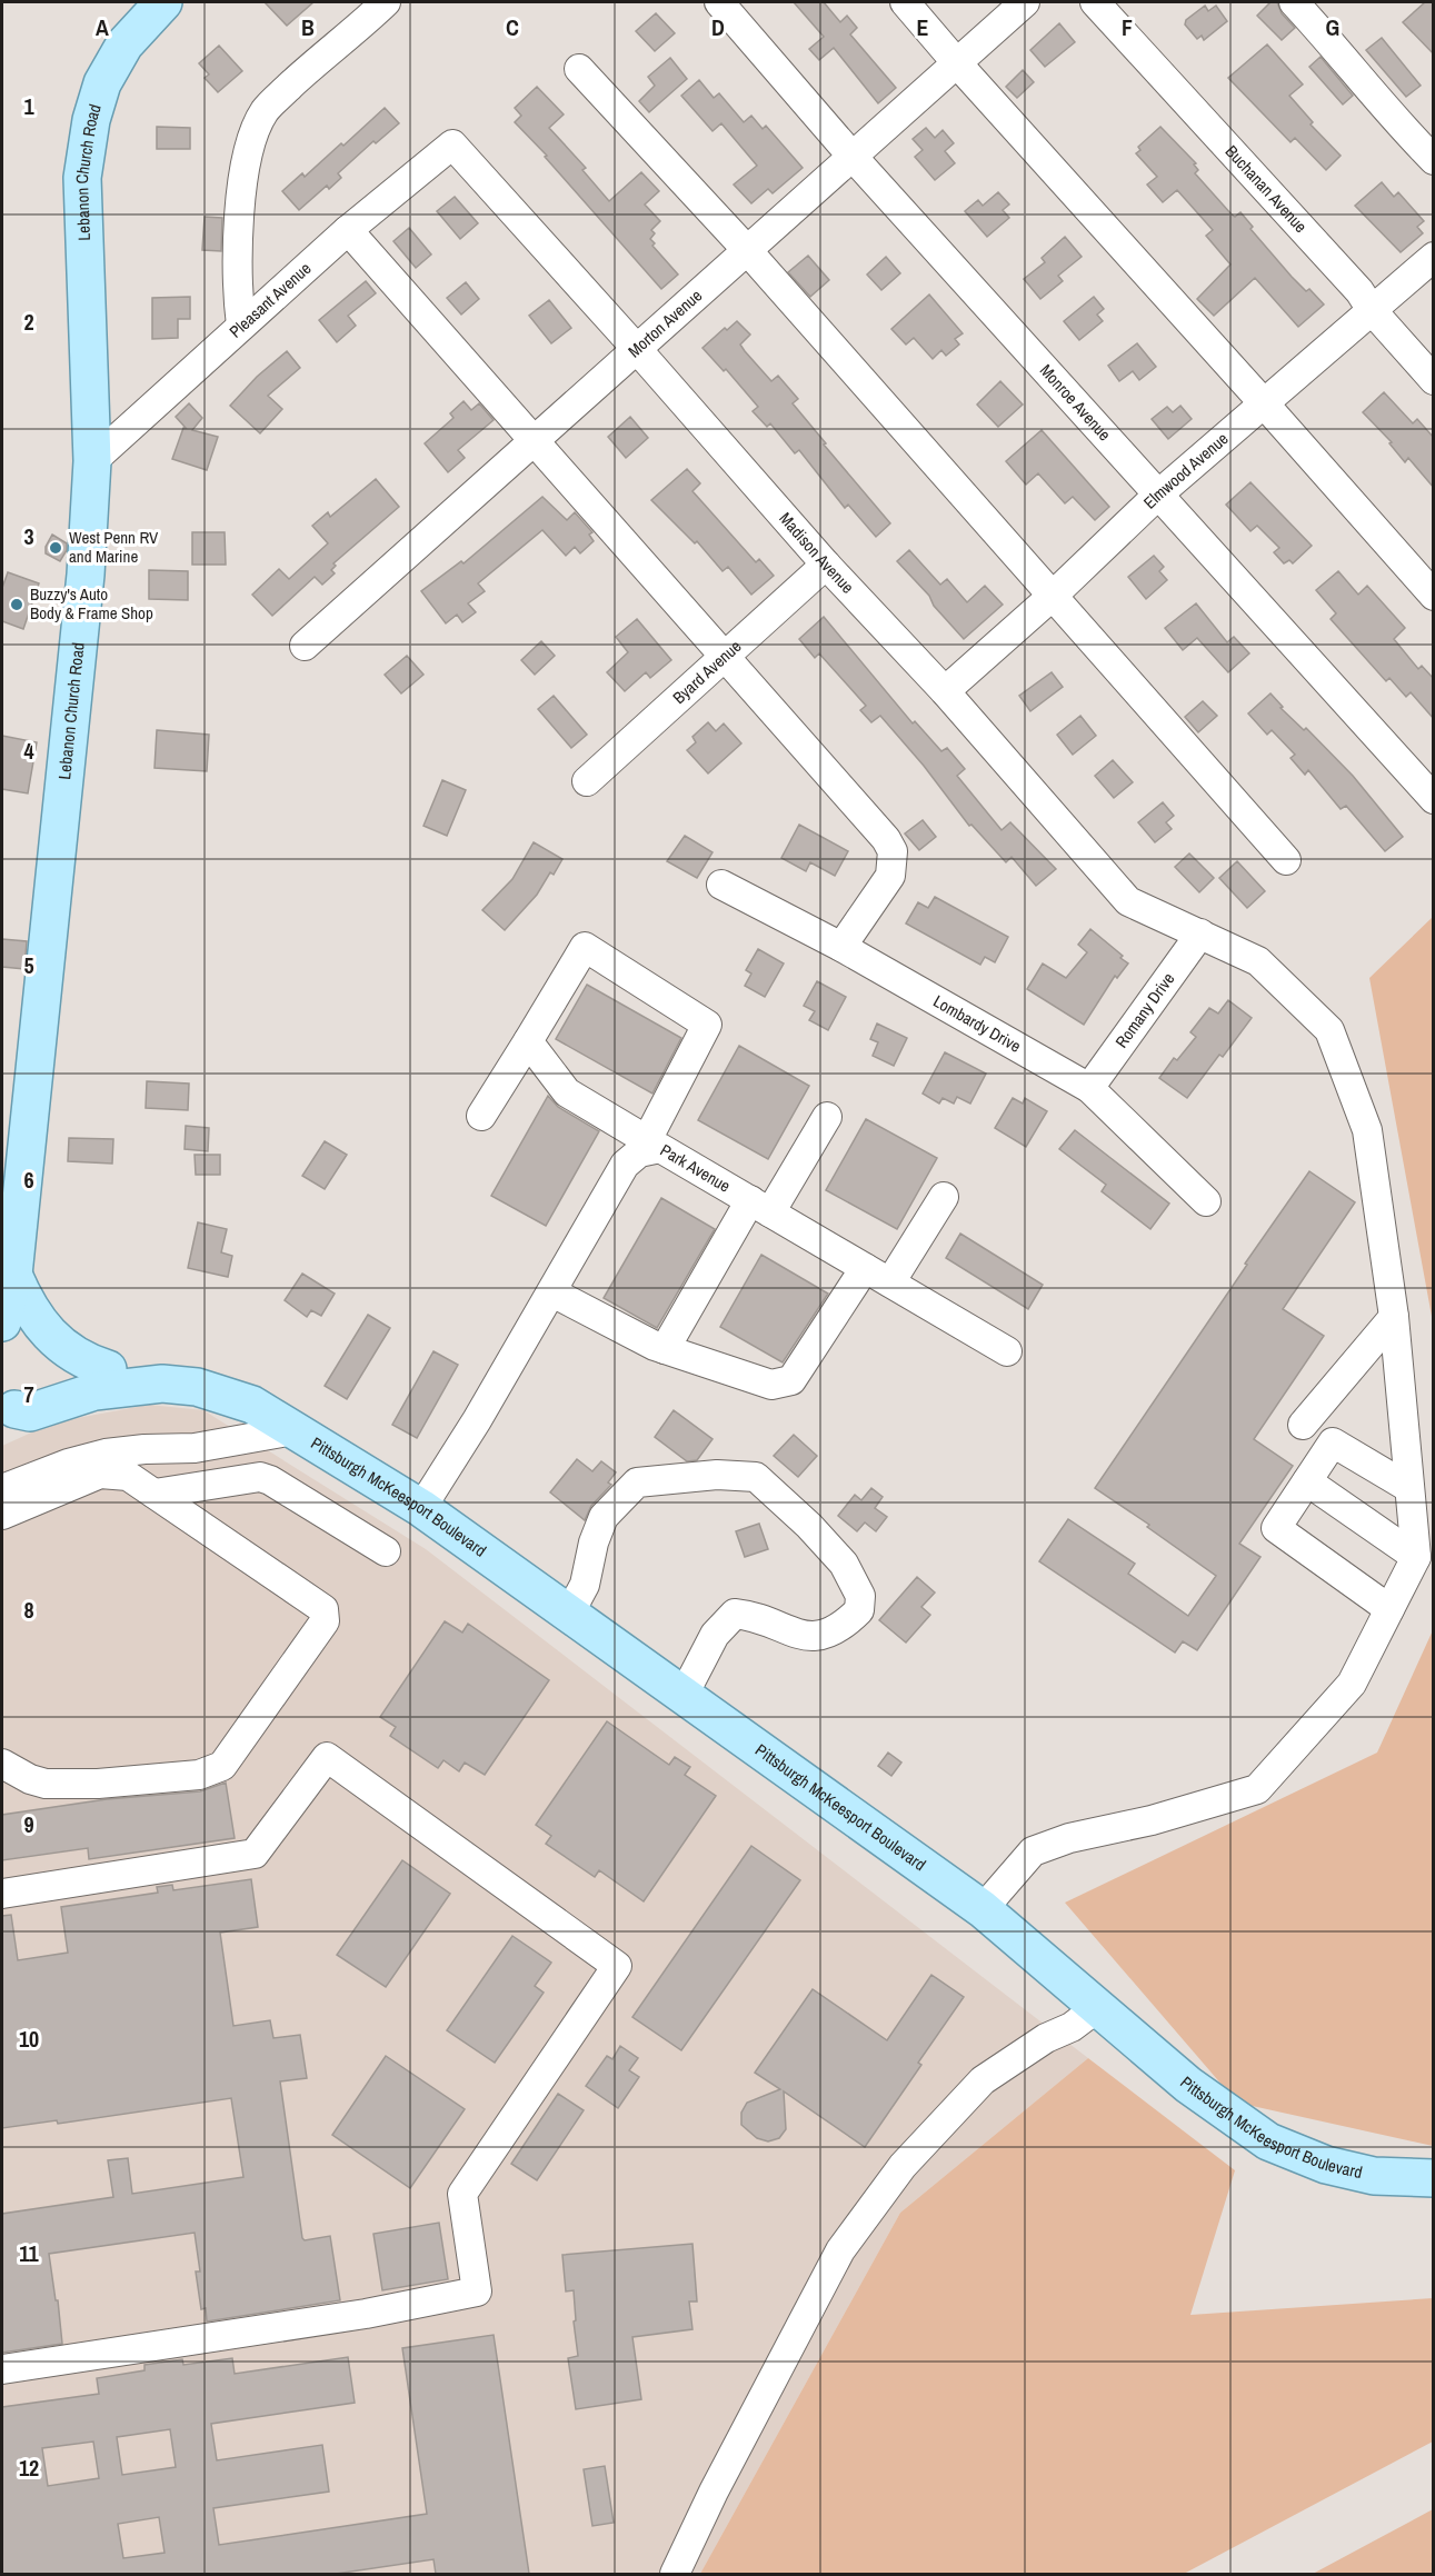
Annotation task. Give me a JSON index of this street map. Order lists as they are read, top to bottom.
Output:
{
  "streets": {
    "main road": ["Lebanon Church Road", "Pittsburgh McKeesport Boulevard"],
    "street": [
      "Buchanan Avenue",
      "Pleasant Avenue",
      "Morton Avenue",
      "Monroe Avenue",
      "Elmwood Avenue",
      "Madison Avenue",
      "Byard Avenue",
      "Romany Drive",
      "Lombardy Drive",
      "Park Avenue"
    ]
  },
  "crossings": [
    ["Lebanon Church Road", "Pleasant Avenue"],
    ["Buchanan Avenue", "Elmwood Avenue"],
    ["Pleasant Avenue", "Madison Avenue"],
    ["Morton Avenue", "Monroe Avenue"],
    ["Morton Avenue", "Madison Avenue"],
    ["Monroe Avenue", "Elmwood Avenue"],
    ["Elmwood Avenue", "Madison Avenue"],
    ["Madison Avenue", "Byard Avenue"],
    ["Madison Avenue", "Romany Drive"],
    ["Romany Drive", "Lombardy Drive"],
    ["Park Avenue", "Pittsburgh McKeesport Boulevard"]
  ],
  "places": ["West Penn RV and Marine", "Buzzy's Auto Body & Frame Shop"],
  "grid": {
    "columns": [
      "A",
      "B",
      "C",
      "D",
      "E",
      "F",
      "G"
    ],
    "rows": [
      "1",
      "2",
      "3",
      "4",
      "5",
      "6",
      "7",
      "8",
      "9",
      "10",
      "11",
      "12"
    ]
  }
}
